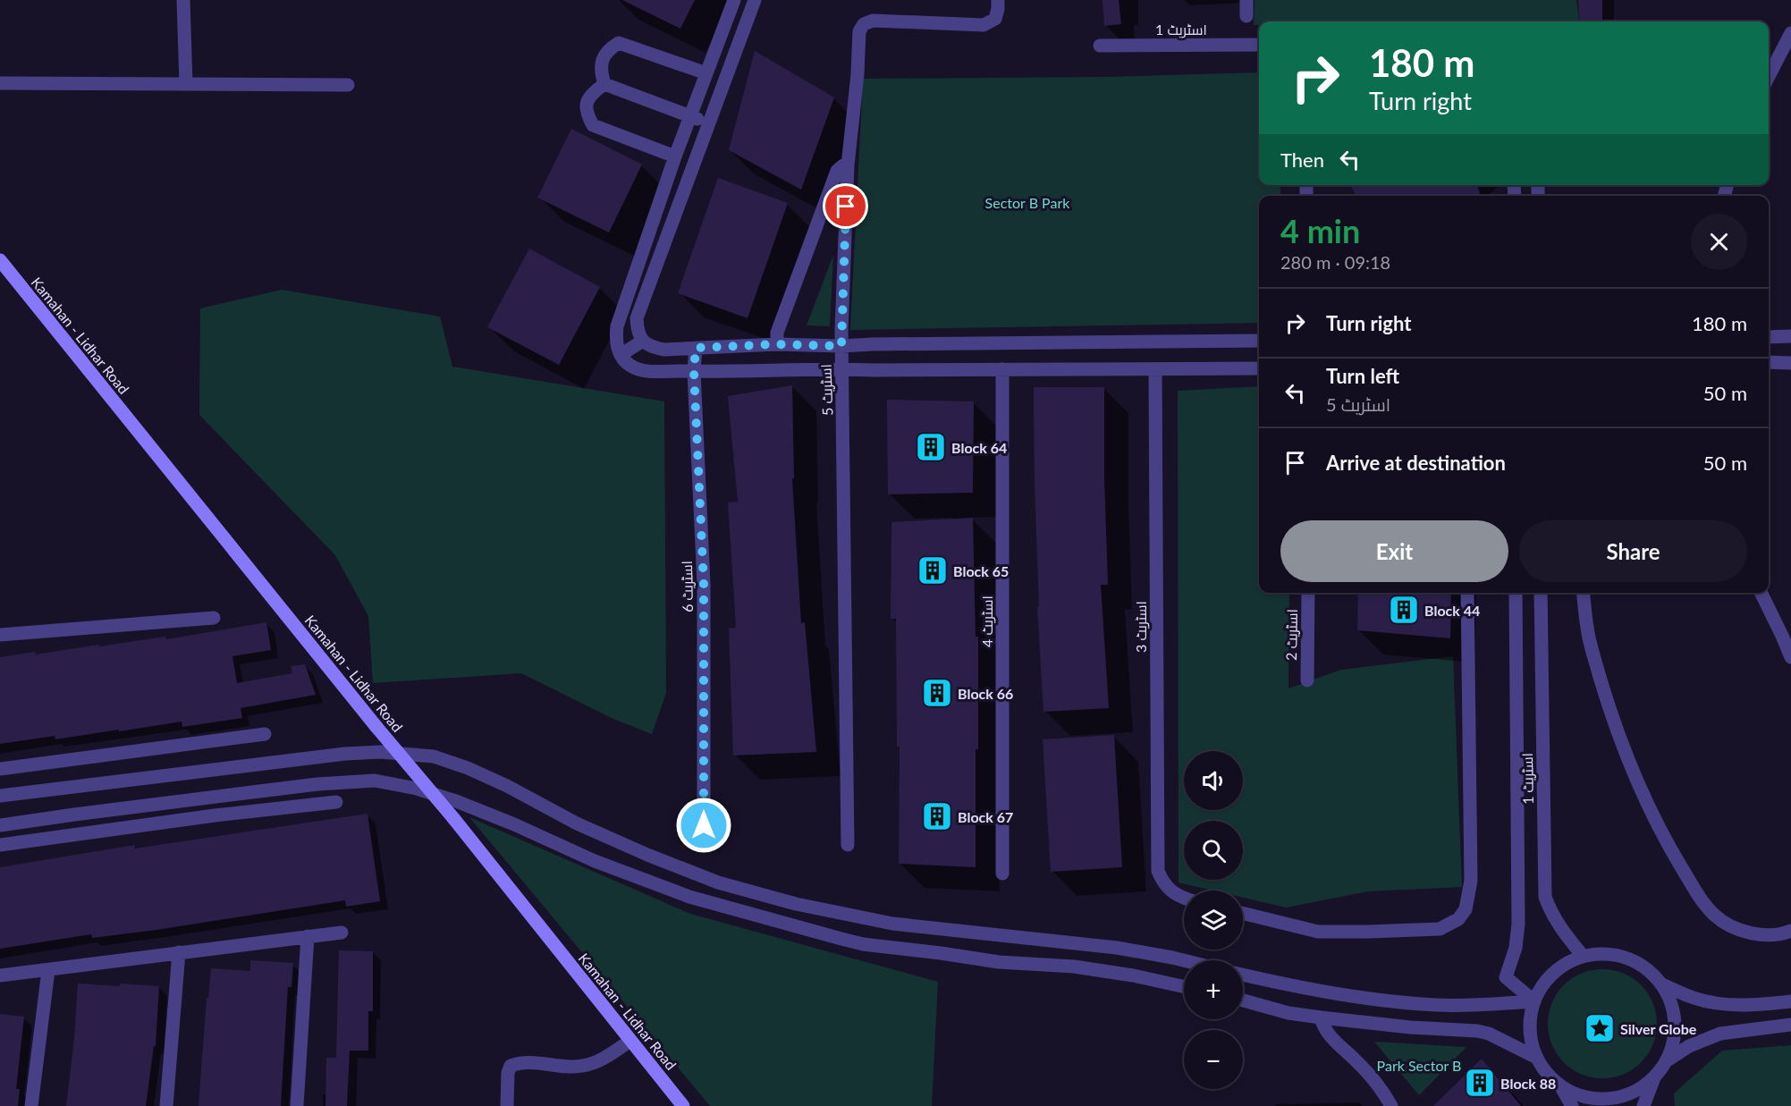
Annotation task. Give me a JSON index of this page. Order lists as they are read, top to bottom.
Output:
{
  "streets": {
    "main road": ["Kamahan - Lidhar Road"],
    "street": [
      "اسٹریٹ 1",
      "اسٹریٹ 5",
      "اسٹریٹ 6",
      "اسٹریٹ 4",
      "اسٹریٹ 3",
      "اسٹریٹ 2"
    ]
  },
  "parks": ["Sector B Park", "Park Sector B"],
  "places": {
    "building": [
      "Block 64",
      "Block 65",
      "Block 44",
      "Block 66",
      "Block 67",
      "Block 88"
    ],
    "place": ["Silver Globe"]
  },
  "page": {
    "turn": ["180 m", "Turn right"],
    "then": "Then",
    "heading": ["4 min", "280 m · 09:18"],
    "list": [
      {
        "name": "Turn right",
        "value": "180 m"
      },
      {
        "name": "Turn left",
        "note": "اسٹریٹ 5",
        "value": "50 m"
      },
      {
        "name": "Arrive at destination",
        "value": "50 m"
      }
    ],
    "buttons": ["Exit", "Share"],
    "map_buttons": ["+", "−"]
  }
}
